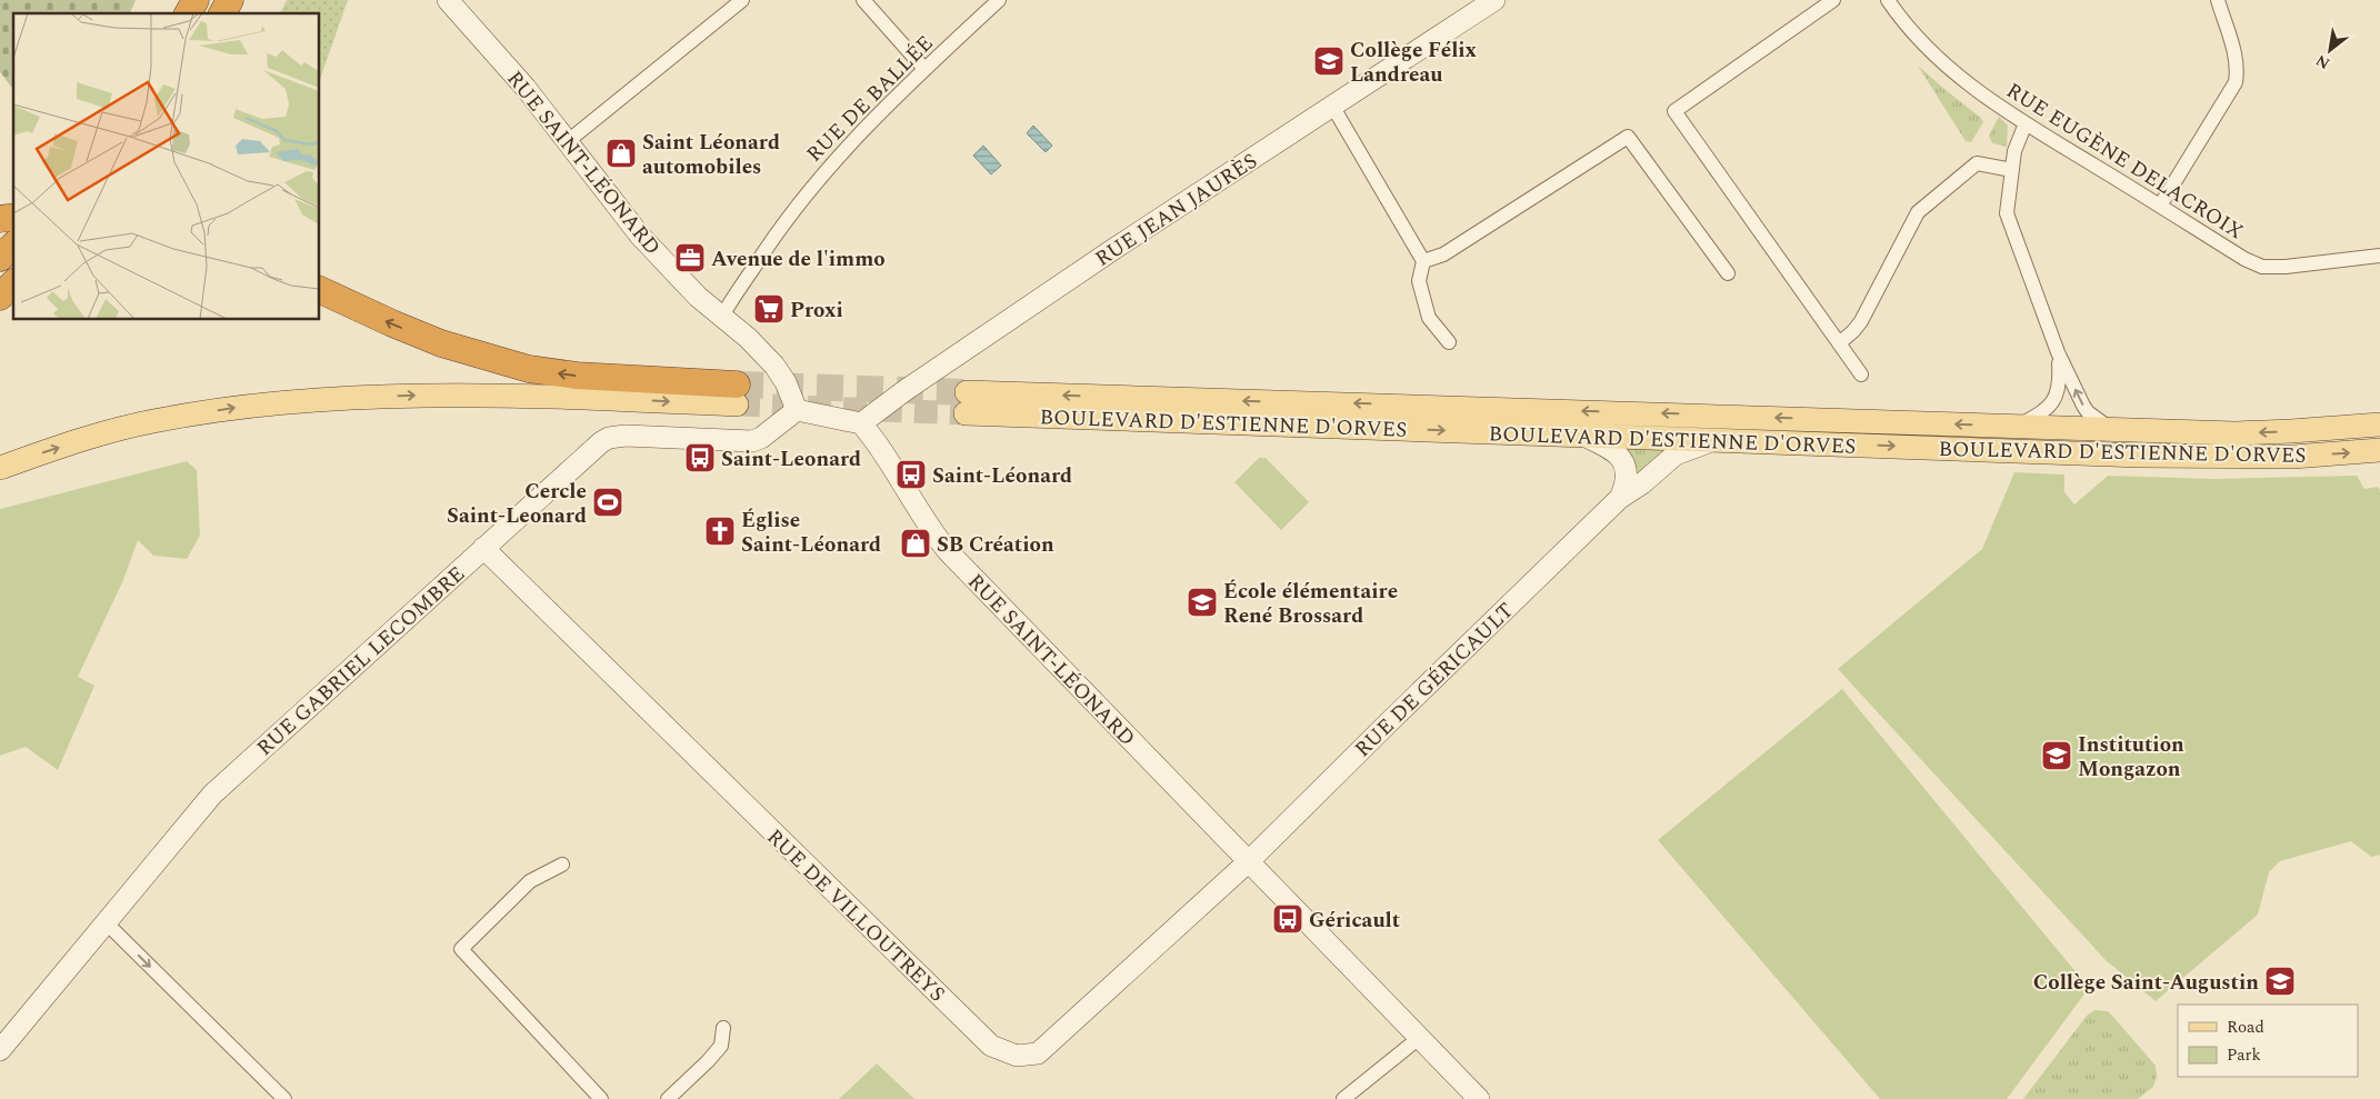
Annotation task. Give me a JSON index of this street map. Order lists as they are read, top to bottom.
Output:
{
  "streets": {
    "main road": ["BOULEVARD D'ESTIENNE D'ORVES"],
    "street": [
      "RUE DE BALLÉE",
      "RUE EUGÈNE DELACROIX",
      "RUE SAINT-LÉONARD",
      "RUE JEAN JAURÈS",
      "RUE GABRIEL LECOMBRE",
      "RUE DE GÉRICAULT",
      "RUE DE VILLOUTREYS"
    ]
  },
  "crossings": [
    ["RUE DE BALLÉE", "RUE SAINT-LÉONARD"],
    ["RUE SAINT-LÉONARD", "RUE JEAN JAURÈS"],
    ["RUE SAINT-LÉONARD", "RUE GABRIEL LECOMBRE"],
    ["RUE SAINT-LÉONARD", "RUE DE GÉRICAULT"],
    ["RUE SAINT-LÉONARD", "RUE DE VILLOUTREYS"],
    ["BOULEVARD D'ESTIENNE D'ORVES", "RUE DE GÉRICAULT"],
    ["RUE GABRIEL LECOMBRE", "RUE DE VILLOUTREYS"],
    ["RUE DE GÉRICAULT", "RUE DE VILLOUTREYS"]
  ],
  "places": {
    "school or university": [
      "Collège Félix Landreau",
      "École élémentaire René Brossard",
      "Institution Mongazon",
      "Collège Saint-Augustin"
    ],
    "shop": ["Saint Léonard automobiles", "SB Création"],
    "office": ["Avenue de l'immo"],
    "supermarket": ["Proxi"],
    "bus stop": ["Saint-Leonard", "Saint-Léonard", "Géricault"],
    "sports": ["Cercle Saint-Leonard"],
    "church": ["Église Saint-Léonard"]
  },
  "legend": ["Road", "Park"],
  "north": "bottom left"
}
